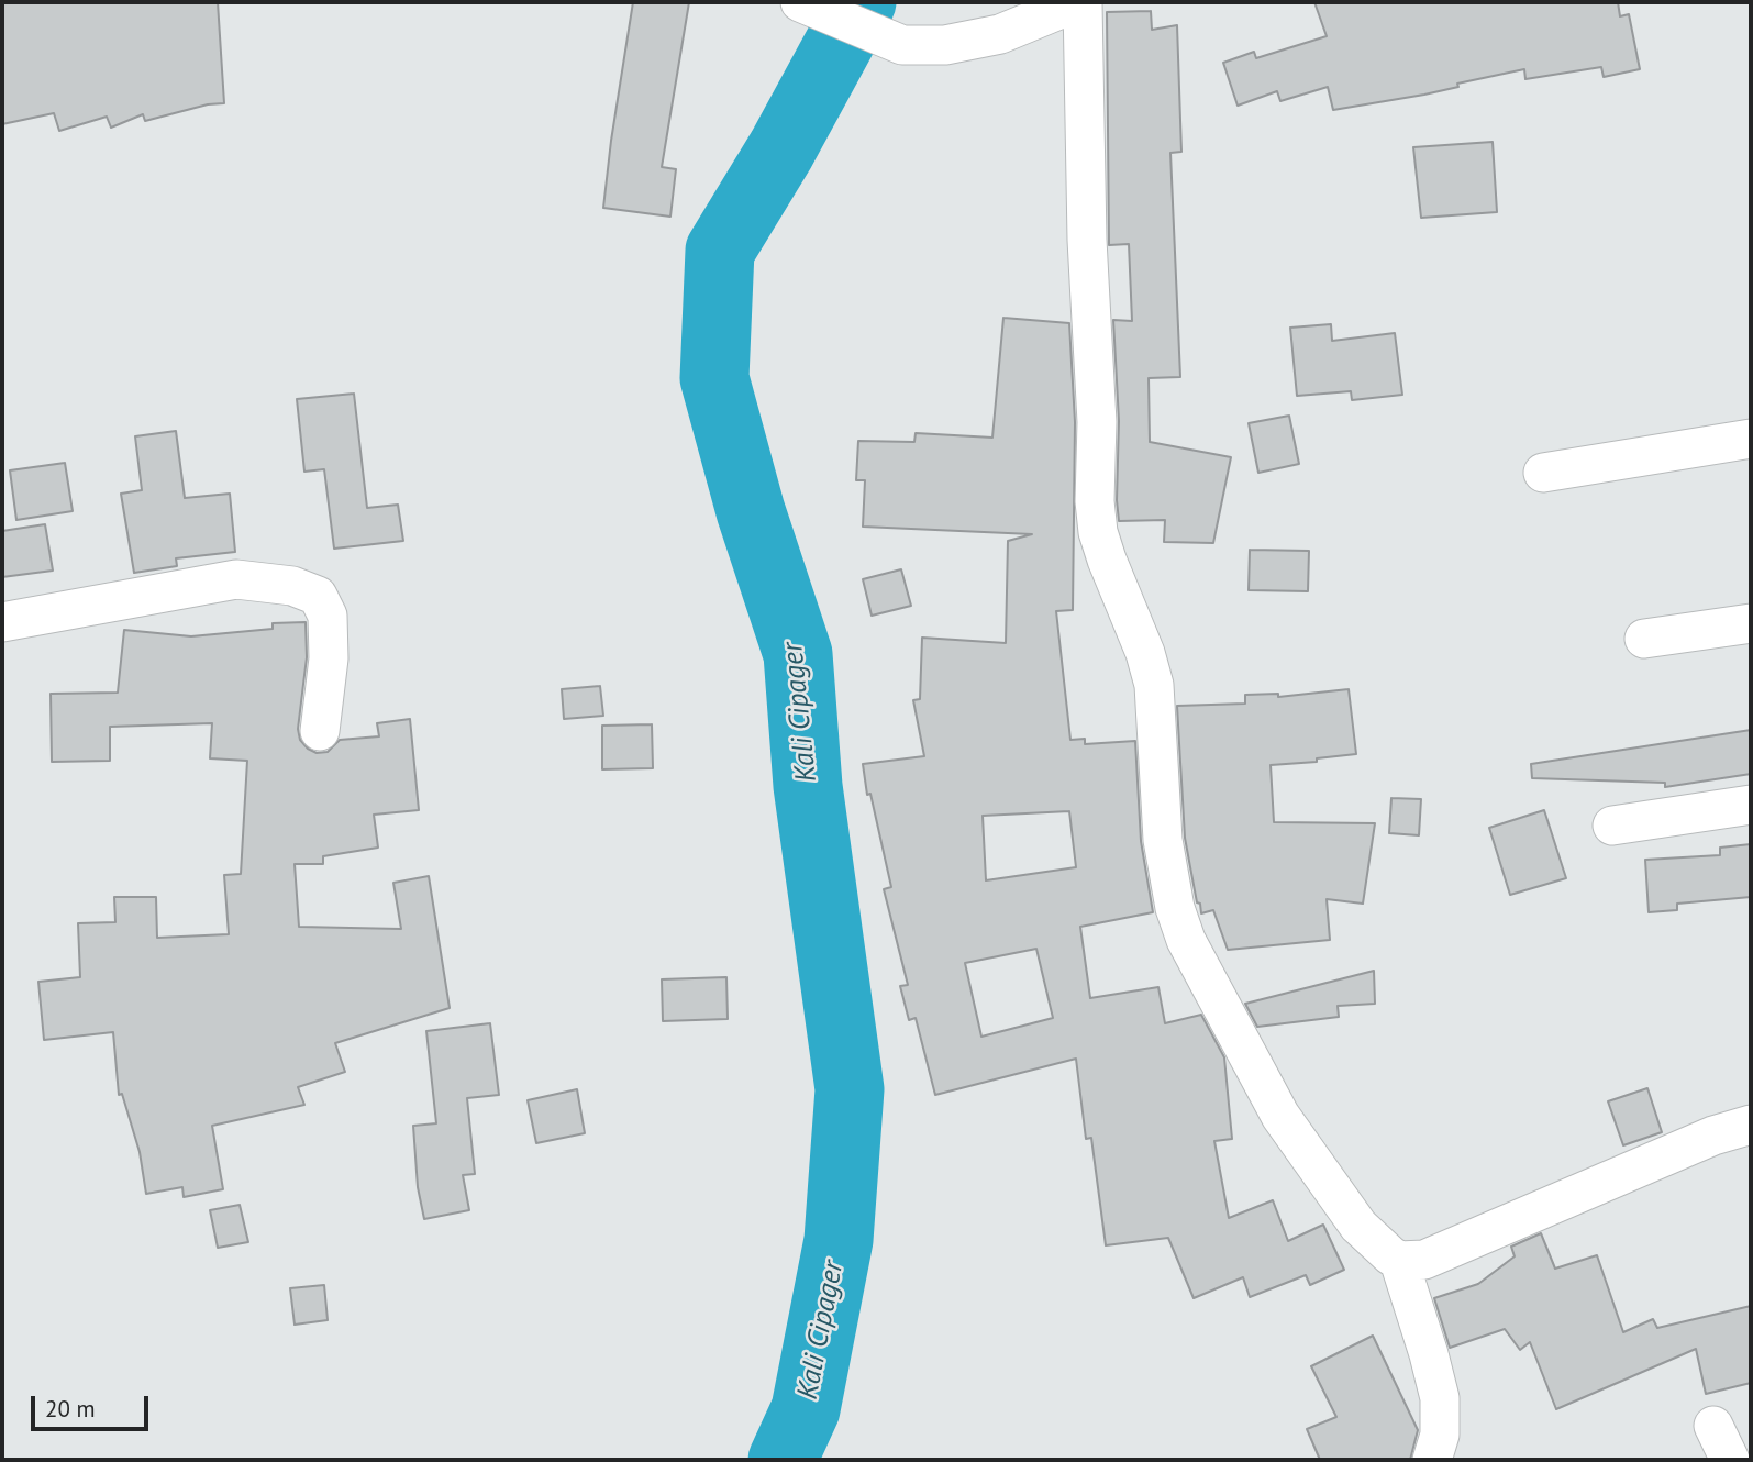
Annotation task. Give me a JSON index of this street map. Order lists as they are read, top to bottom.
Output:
{
  "water": ["Kali Cipager"],
  "scale_bar": "20 m"
}
